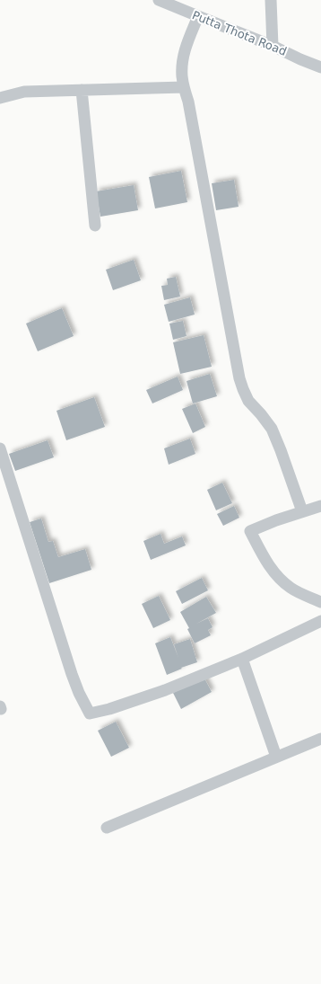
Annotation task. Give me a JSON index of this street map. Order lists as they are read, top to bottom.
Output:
{
  "streets": {
    "street": ["Putta Thota Road"]
  }
}
